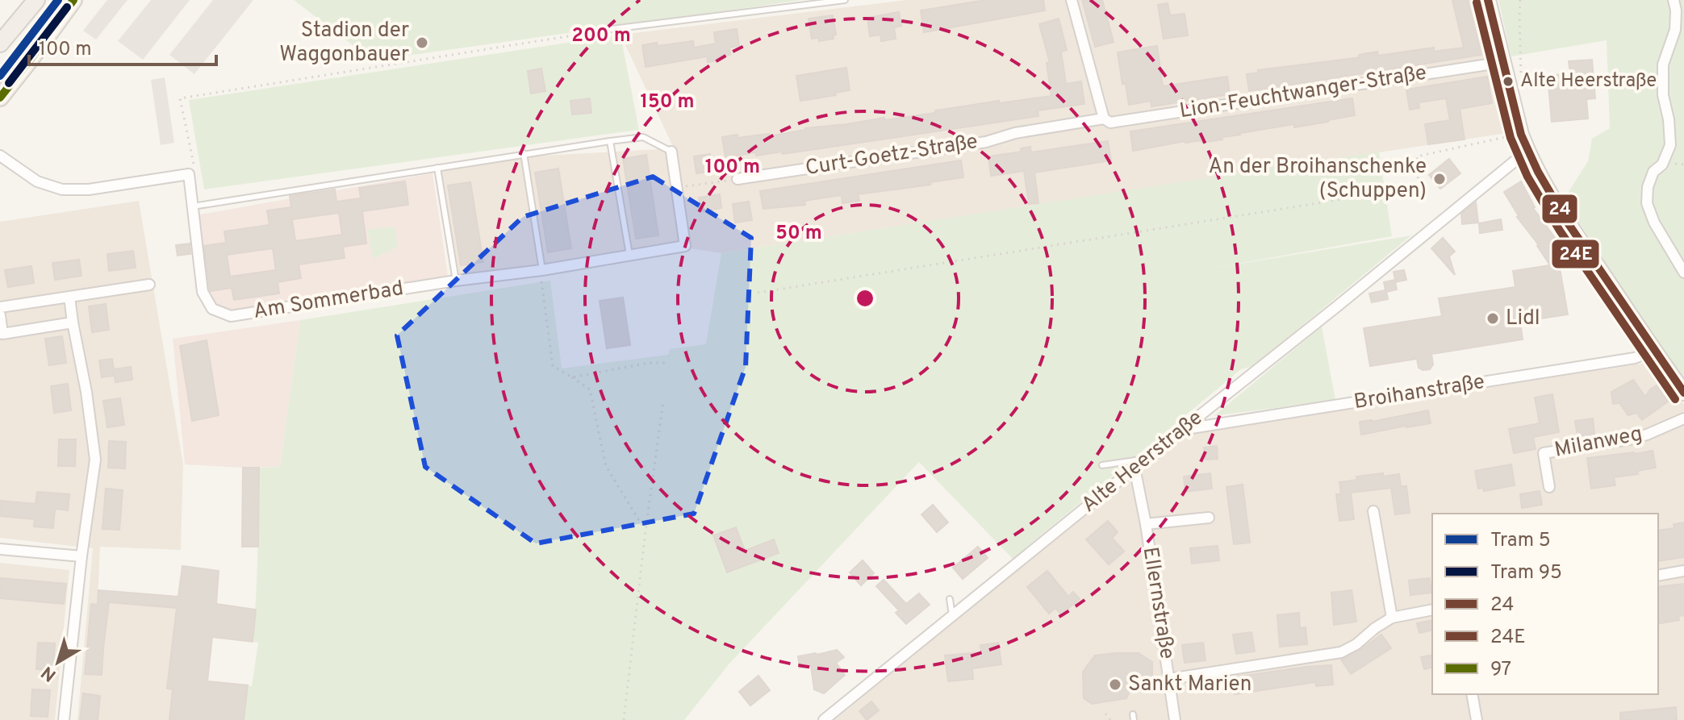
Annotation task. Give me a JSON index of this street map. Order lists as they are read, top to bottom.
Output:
{
  "streets": {
    "street": [
      "Lion-Feuchtwanger-Straße",
      "Curt-Goetz-Straße",
      "Am Sommerbad",
      "Broihanstraße",
      "Milanweg",
      "Alte Heerstraße",
      "Ellernstraße"
    ]
  },
  "crossings": [
    ["Lion-Feuchtwanger-Straße", "Curt-Goetz-Straße"],
    ["Broihanstraße", "Alte Heerstraße"],
    ["Alte Heerstraße", "Ellernstraße"]
  ],
  "places": [
    "Stadion der Waggonbauer",
    "Alte Heerstraße",
    "An der Broihanschenke (Schuppen)",
    "Lidl",
    "Sankt Marien"
  ],
  "lines": [
    "tram line 5",
    "transit line 24",
    "transit line 97",
    "transit line 24E",
    "tram line 95"
  ],
  "legend": [
    "Tram 5",
    "Tram 95",
    "24",
    "24E",
    "97"
  ],
  "scale_bar": "100 m",
  "north": "bottom left",
  "rings": [
    "200 m",
    "150 m",
    "100 m",
    "50 m"
  ]
}
